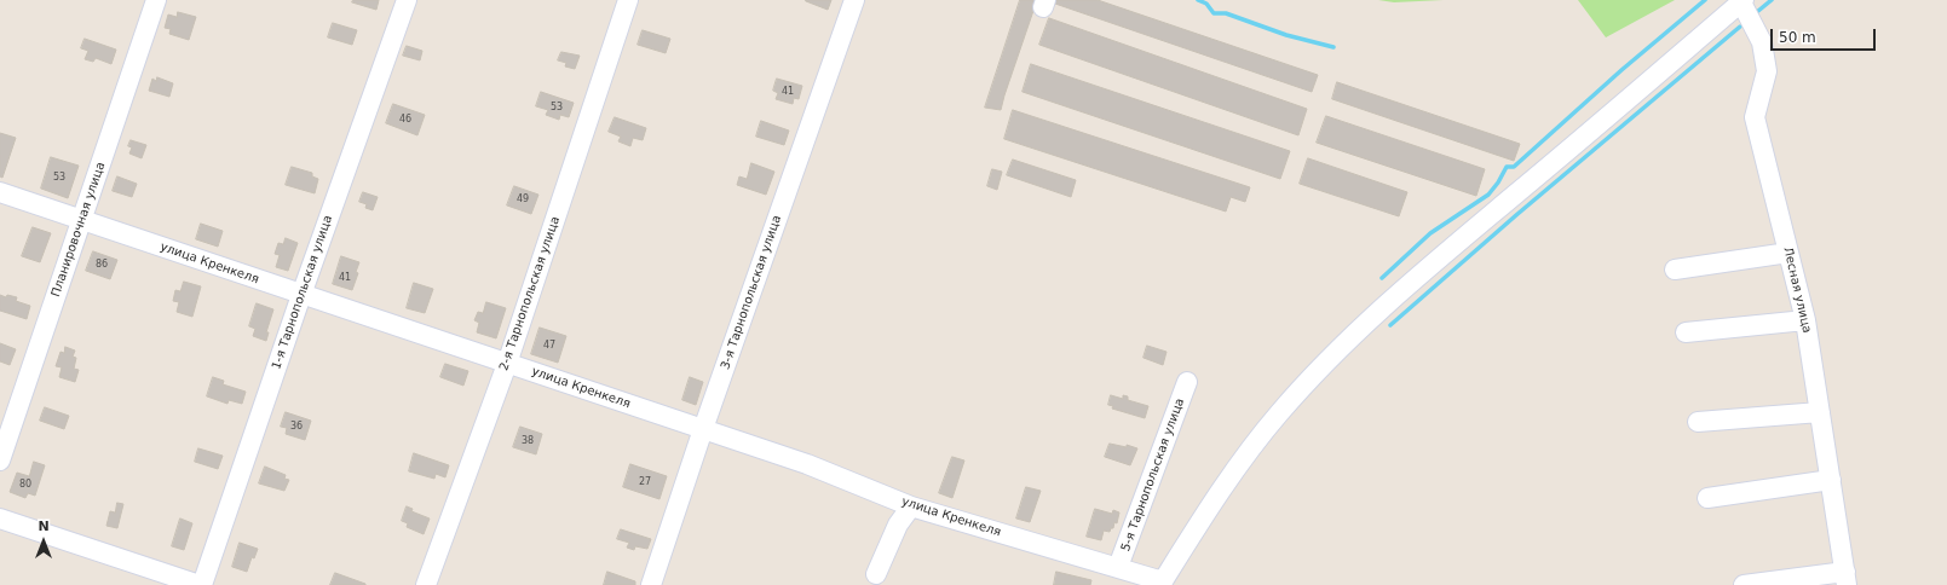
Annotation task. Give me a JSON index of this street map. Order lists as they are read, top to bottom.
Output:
{
  "streets": {
    "street": [
      "Планировочная улица",
      "улица Кренкеля",
      "Лесная улица",
      "1-я Тарнопольская улица",
      "3-я Тарнопольская улица",
      "2-я Тарнопольская улица",
      "5-я Тарнопольская улица"
    ]
  },
  "crossings": [
    ["Планировочная улица", "улица Кренкеля"],
    ["улица Кренкеля", "1-я Тарнопольская улица"],
    ["улица Кренкеля", "3-я Тарнопольская улица"],
    ["улица Кренкеля", "2-я Тарнопольская улица"],
    ["улица Кренкеля", "5-я Тарнопольская улица"]
  ],
  "house_numbers": [
    "41",
    "53",
    "46",
    "53",
    "49",
    "86",
    "41",
    "47",
    "36",
    "38",
    "27",
    "80"
  ],
  "scale_bar": "50 m",
  "north": "top"
}
